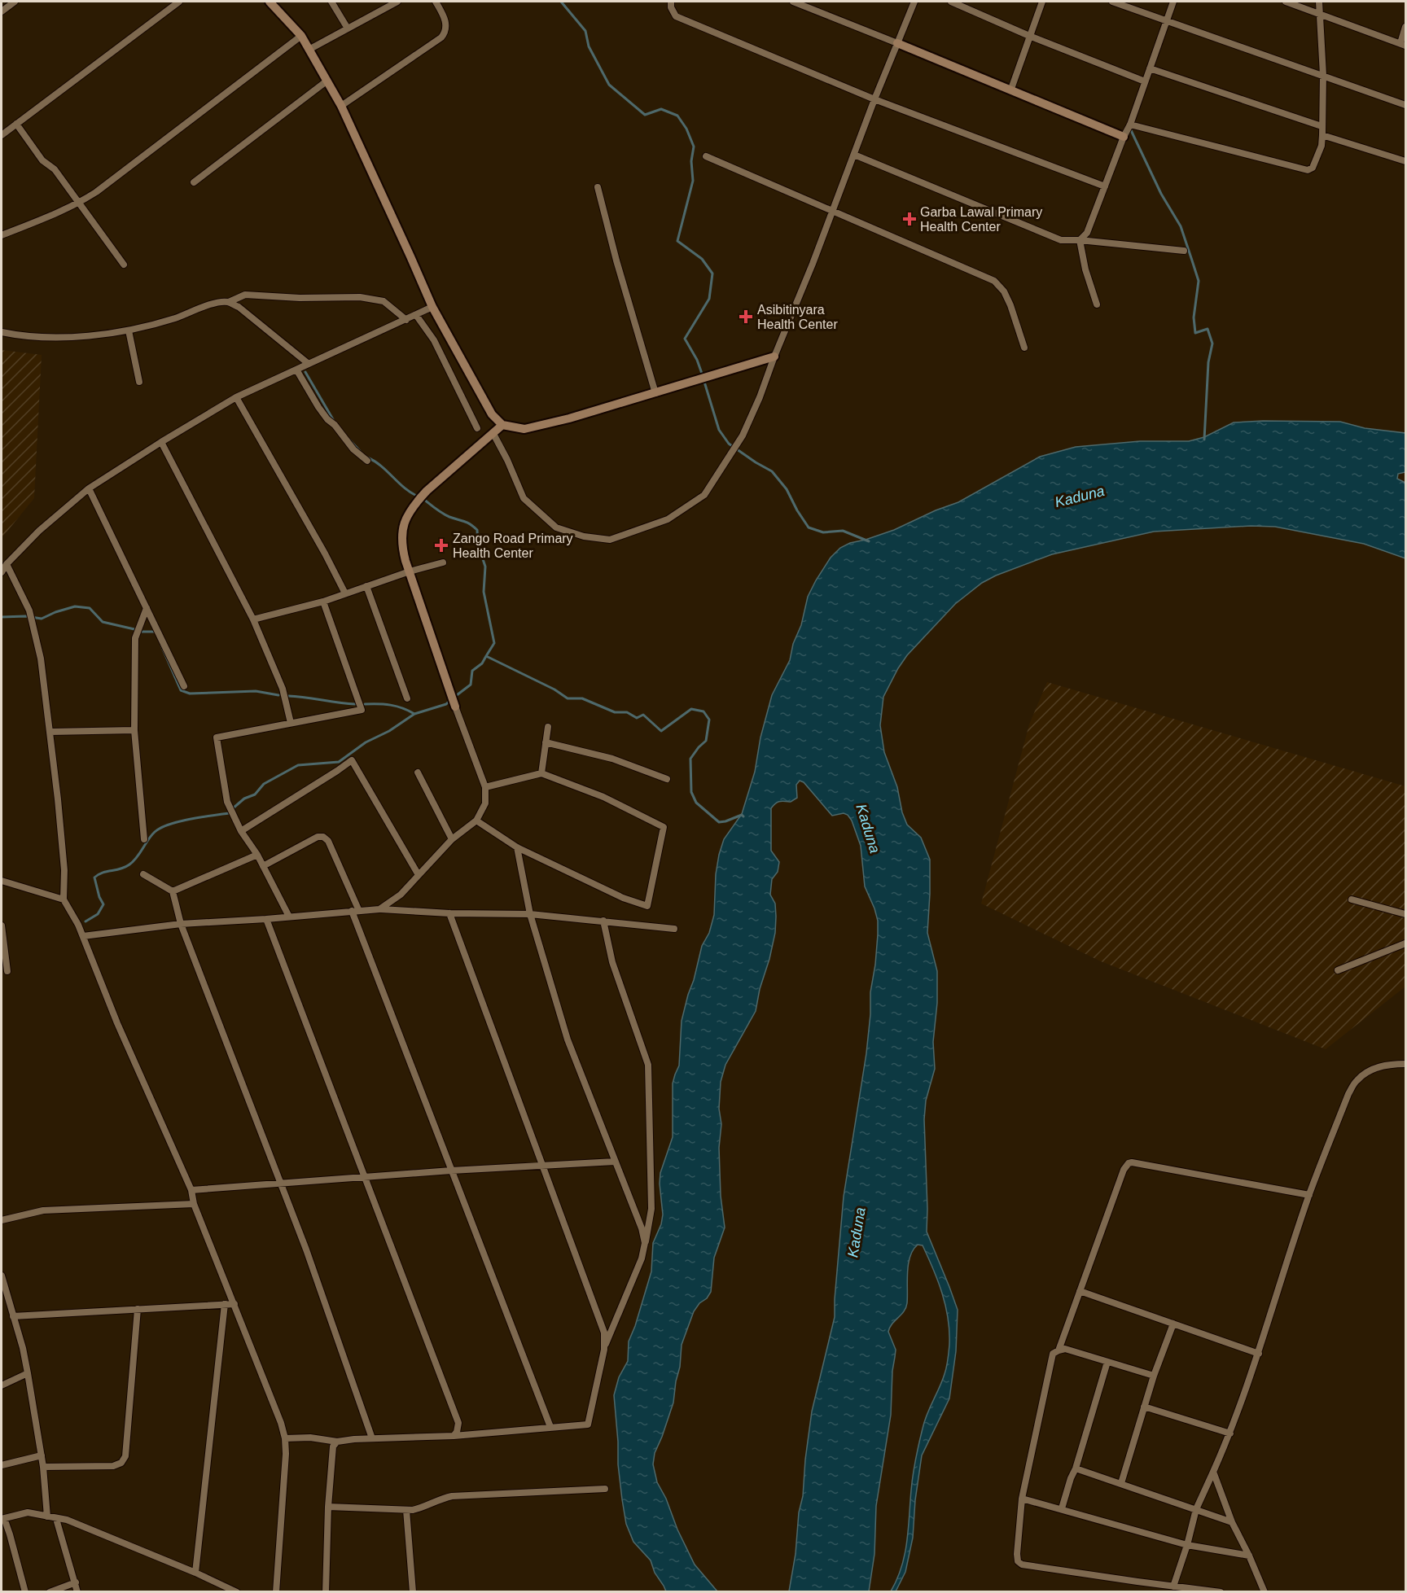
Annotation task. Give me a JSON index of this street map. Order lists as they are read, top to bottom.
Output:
{
  "water": ["Kaduna"],
  "places": {
    "health": ["Garba Lawal Primary Health Center", "Asibitinyara Health Center", "Zango Road Primary Health Center"]
  }
}
